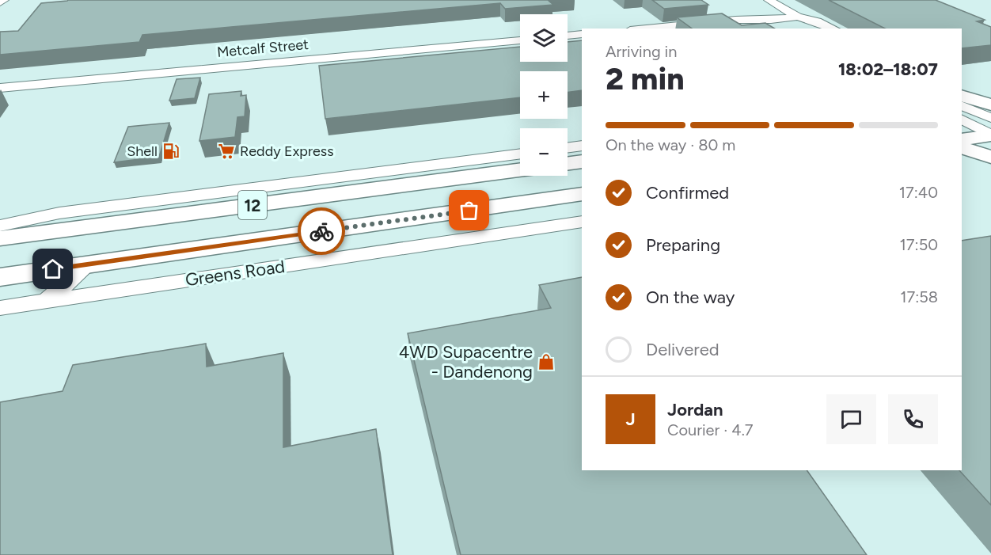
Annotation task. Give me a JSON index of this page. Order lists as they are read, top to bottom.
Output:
{
  "streets": {
    "main road": ["12", "Greens Road"],
    "street": ["Metcalf Street"]
  },
  "places": {
    "fuel station": ["Shell"],
    "supermarket": ["Reddy Express"],
    "shop": ["4WD Supacentre - Dandenong"]
  },
  "page": {
    "map_buttons": ["+", "−"],
    "heading": ["2 min", "Arriving in", "18:02–18:07"],
    "panel": ["Jordan", "Courier · 4.7"],
    "bar": "On the way · 80 m",
    "list": [
      ["Confirmed", "17:40"],
      ["Preparing", "17:50"],
      ["On the way", "17:58"],
      "Delivered"
    ],
    "round": "J"
  }
}
